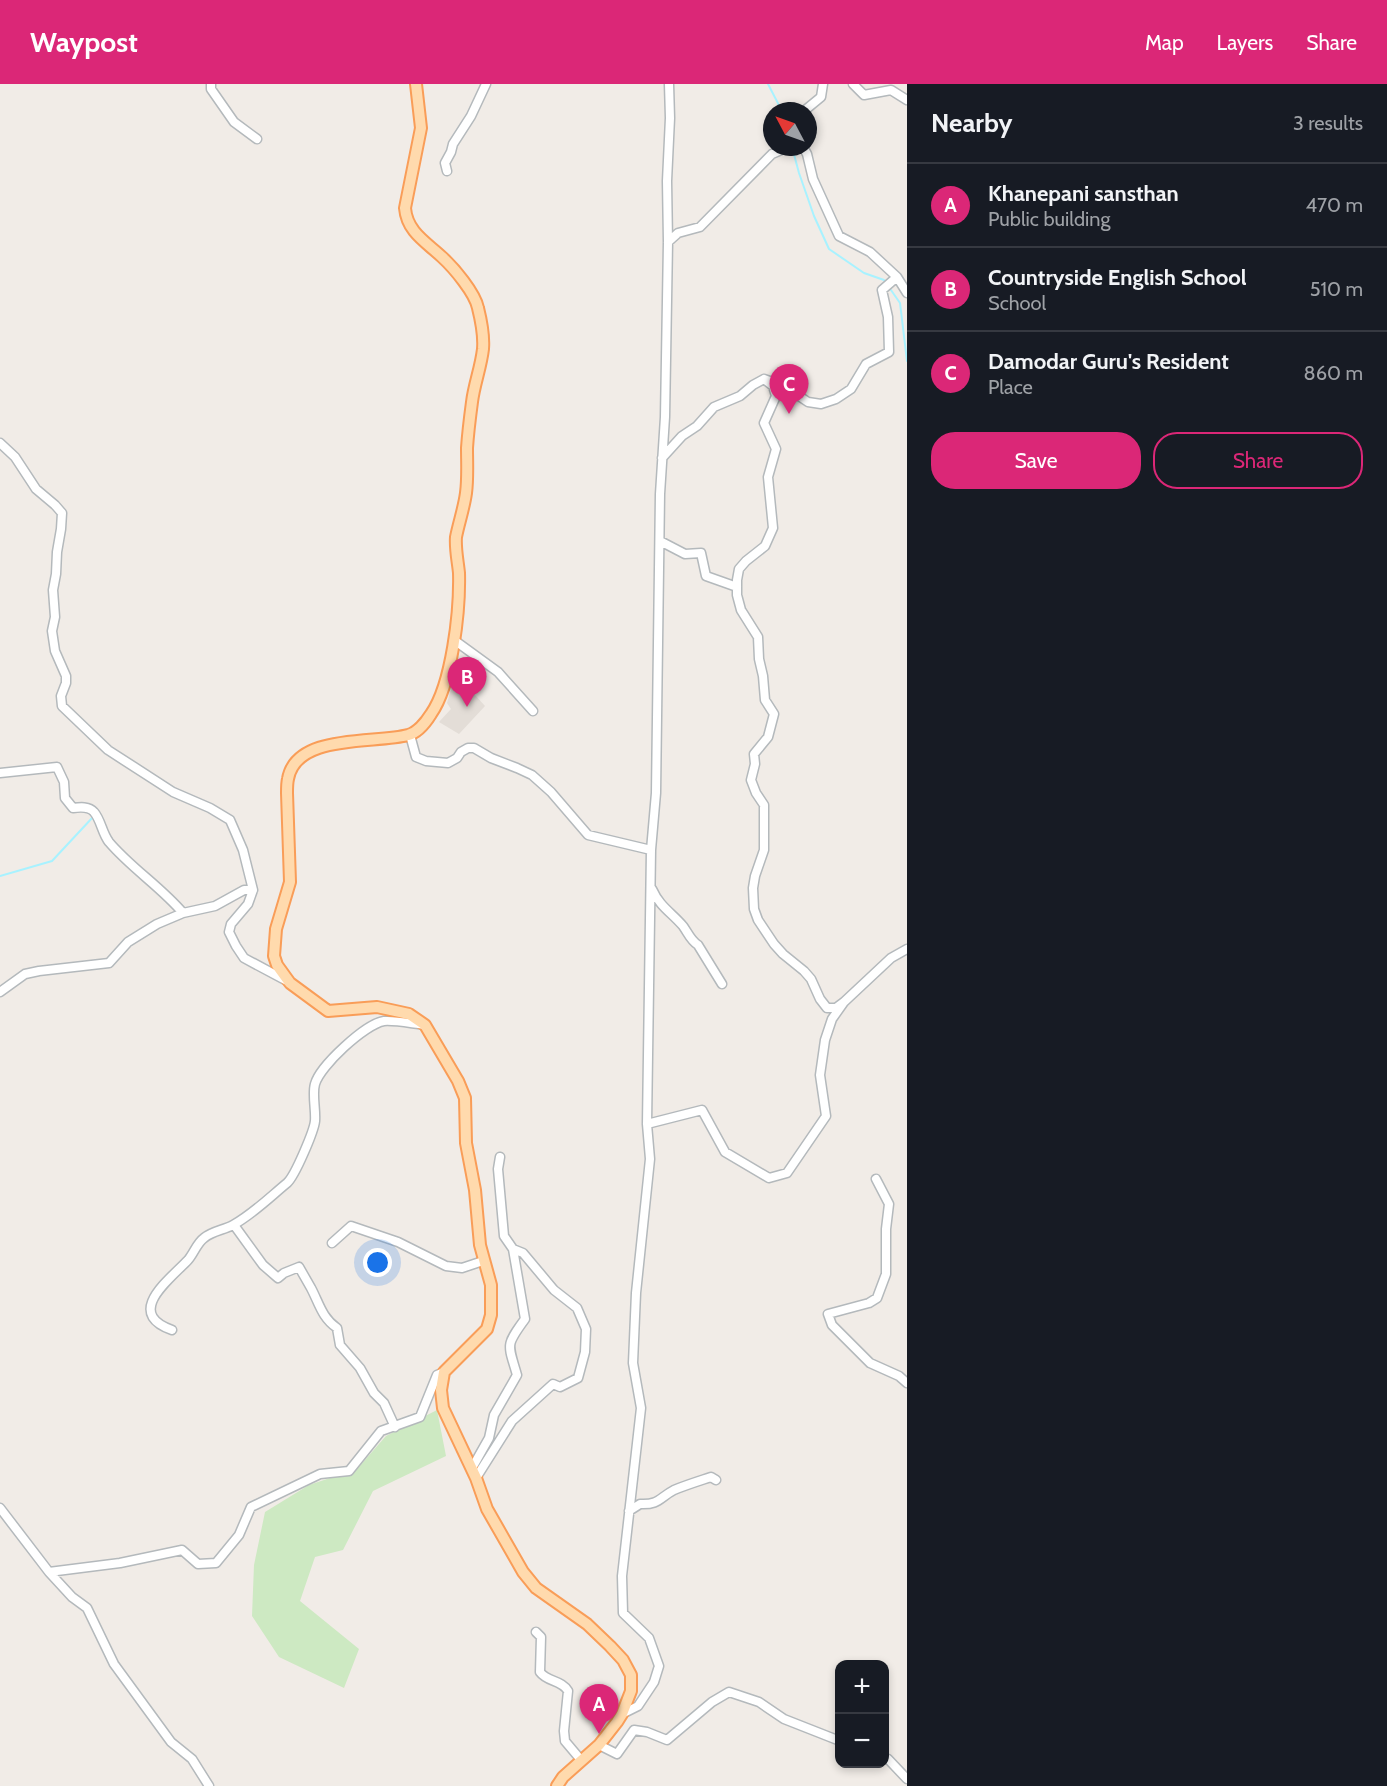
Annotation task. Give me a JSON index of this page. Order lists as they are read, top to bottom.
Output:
{
  "north": "top left",
  "page": {
    "header": "Waypost",
    "nav": ["Map", "Layers", "Share"],
    "heading": ["Nearby", "3 results"],
    "list": [
      {
        "mark": "A",
        "name": "Khanepani sansthan",
        "note": "Public building",
        "value": "470 m"
      },
      {
        "mark": "B",
        "name": "Countryside English School",
        "note": "School",
        "value": "510 m"
      },
      {
        "mark": "C",
        "name": "Damodar Guru's Resident",
        "note": "Place",
        "value": "860 m"
      }
    ],
    "pins": ["C", "B", "A"],
    "buttons": ["Save", "Share"],
    "map_buttons": ["+", "−"]
  }
}
